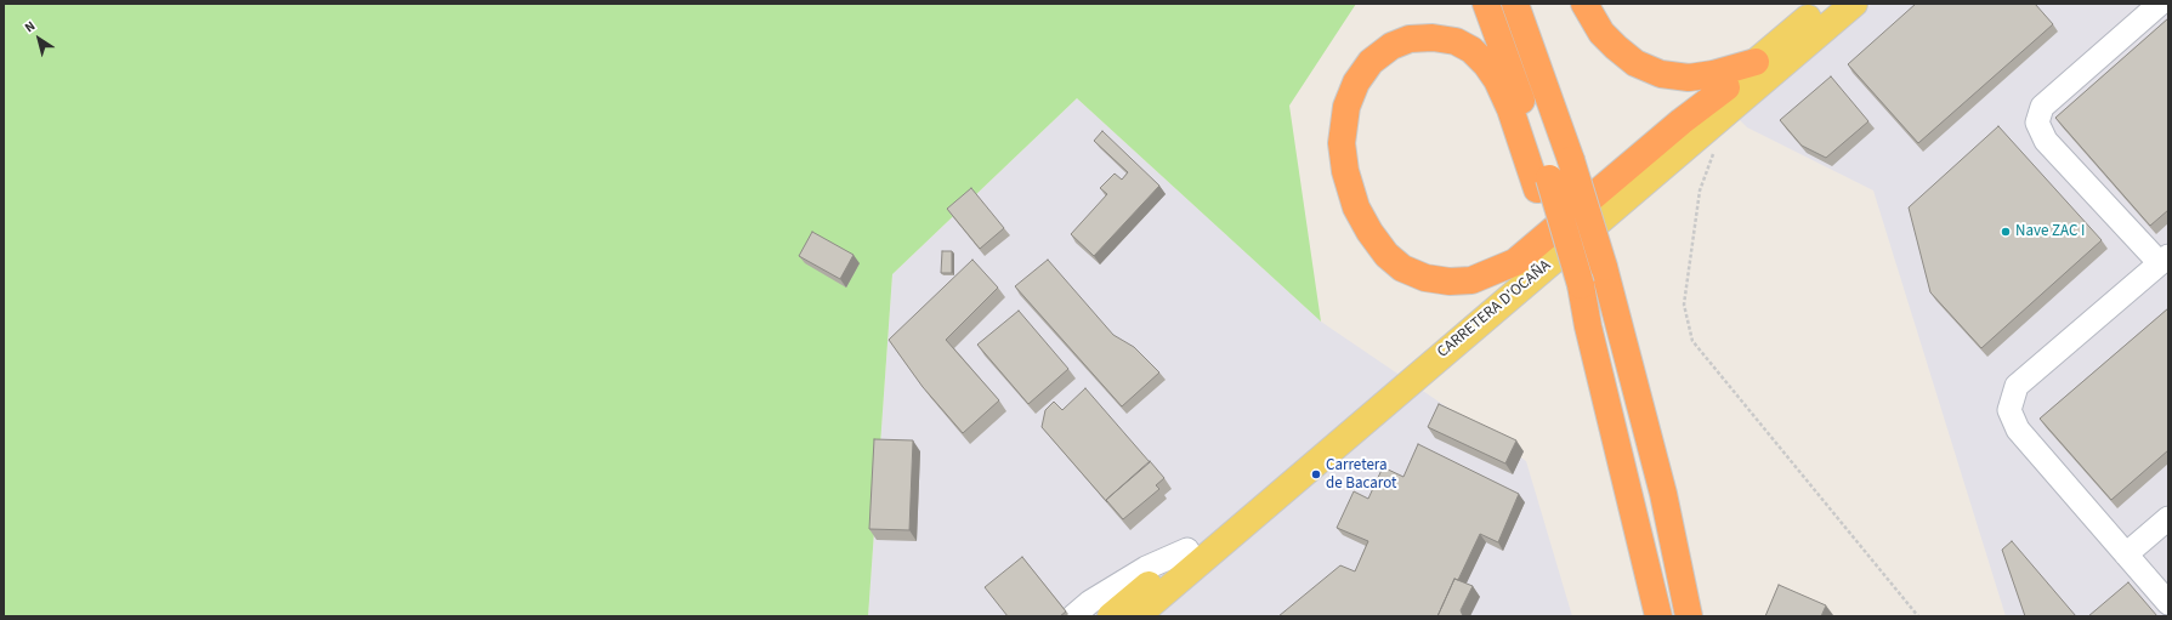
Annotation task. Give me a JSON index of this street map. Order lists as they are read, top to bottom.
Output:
{
  "streets": {
    "main road": ["CARRETERA D'OCAÑA"]
  },
  "places": ["Nave ZAC I", "Carretera de Bacarot"],
  "north": "top left"
}
